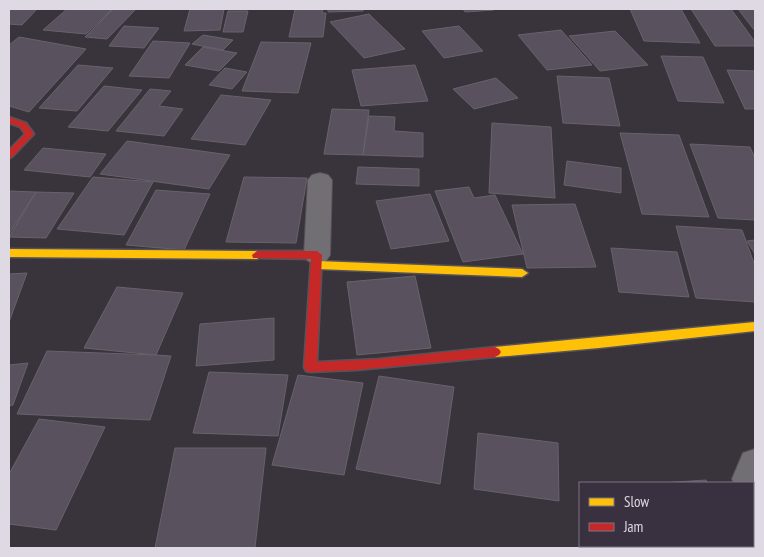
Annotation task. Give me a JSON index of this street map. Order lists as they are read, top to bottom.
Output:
{
  "legend": ["Slow", "Jam"]
}
